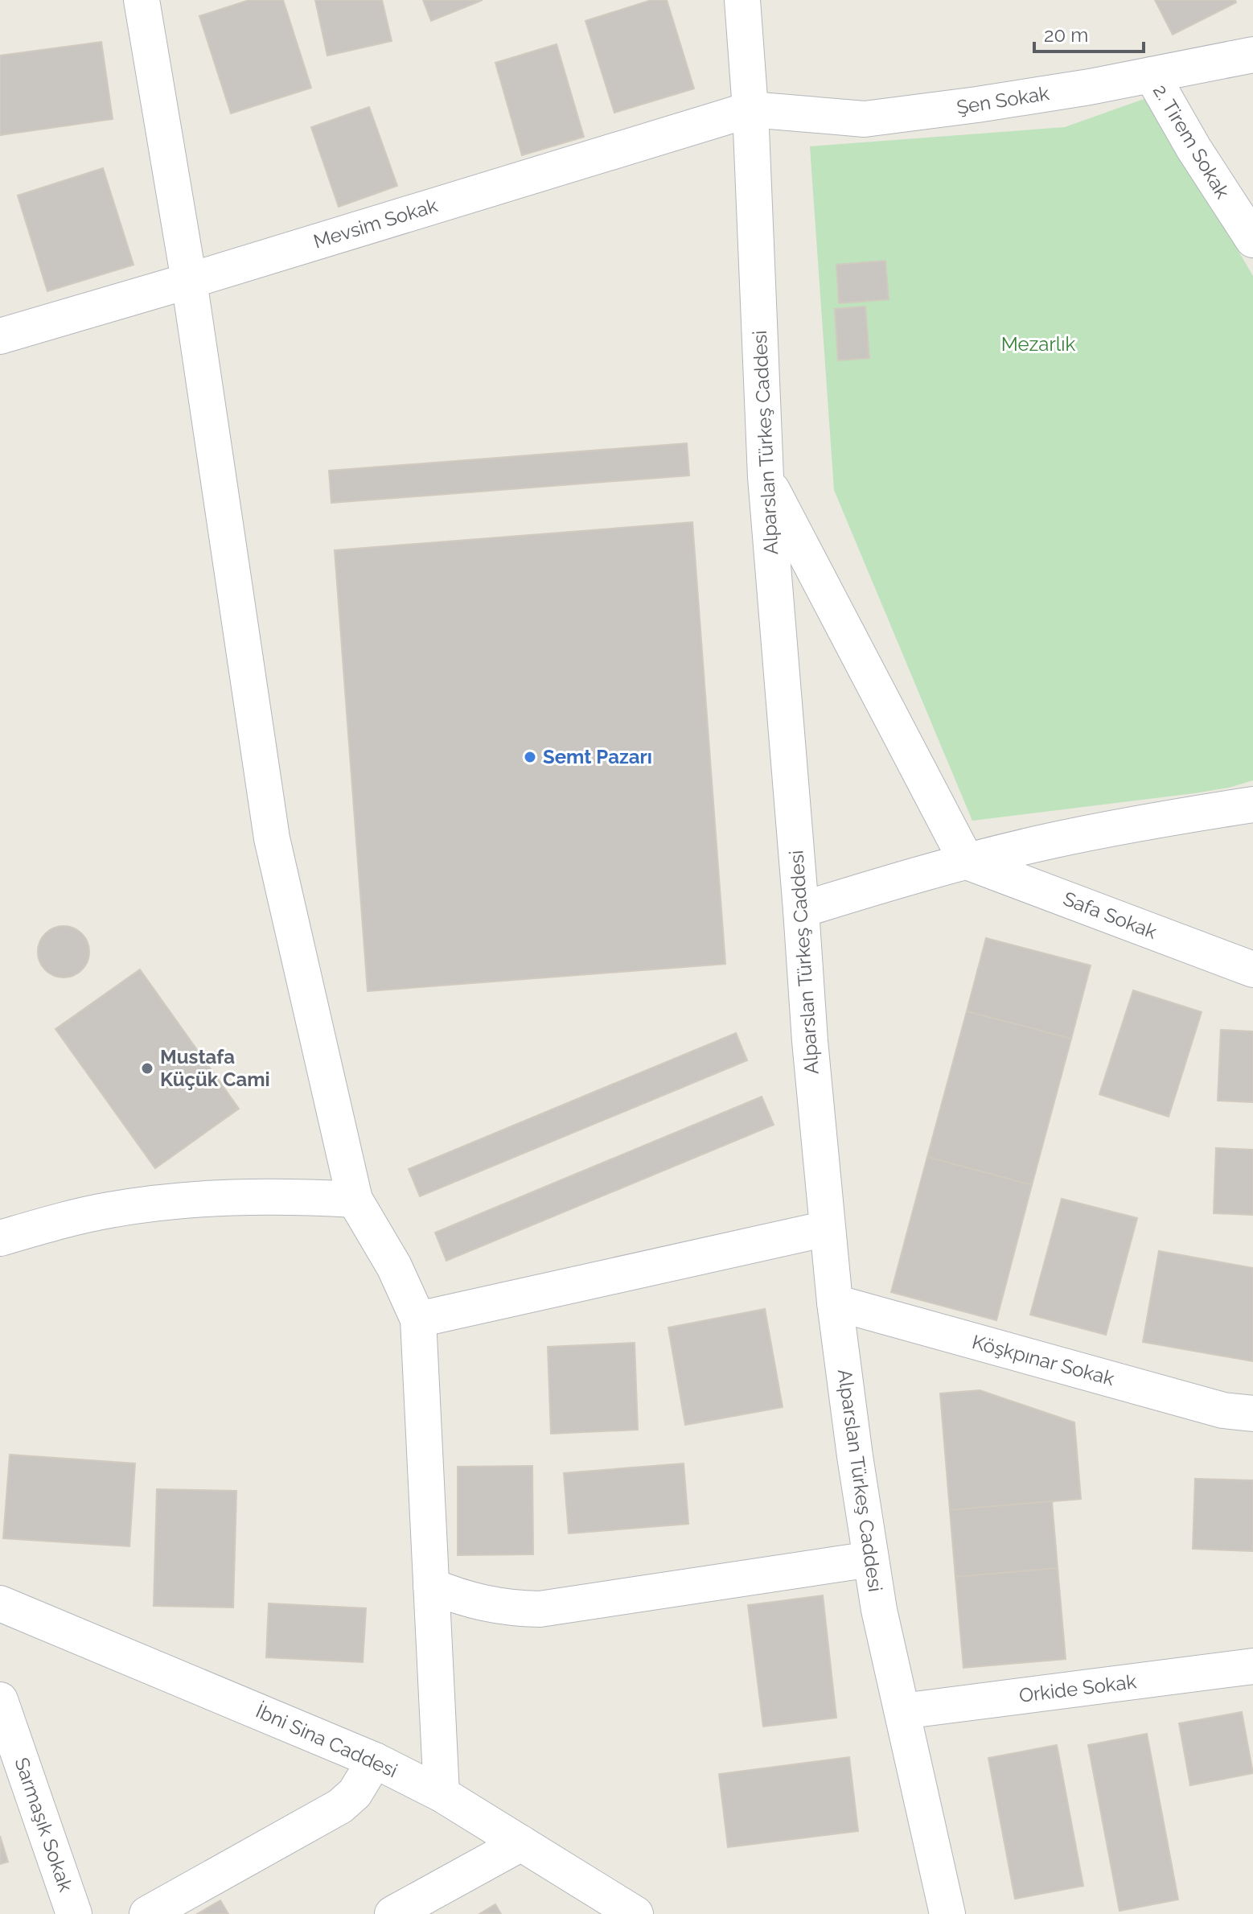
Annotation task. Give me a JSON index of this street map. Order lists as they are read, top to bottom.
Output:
{
  "streets": {
    "street": [
      "Şen Sokak",
      "2. Tirem Sokak",
      "Mevsim Sokak",
      "Alparslan Türkeş Caddesi",
      "Safa Sokak",
      "Köşkpınar Sokak",
      "Orkide Sokak",
      "İbni Sina Caddesi",
      "Sarmaşık Sokak"
    ]
  },
  "crossings": [
    ["Şen Sokak", "2. Tirem Sokak"],
    ["Şen Sokak", "Mevsim Sokak"],
    ["Şen Sokak", "Alparslan Türkeş Caddesi"],
    ["Mevsim Sokak", "Alparslan Türkeş Caddesi"],
    ["Alparslan Türkeş Caddesi", "Köşkpınar Sokak"],
    ["Alparslan Türkeş Caddesi", "Orkide Sokak"]
  ],
  "parks": ["Mezarlık"],
  "places": ["Semt Pazarı", "Mustafa Küçük Cami"],
  "scale_bar": "20 m"
}
